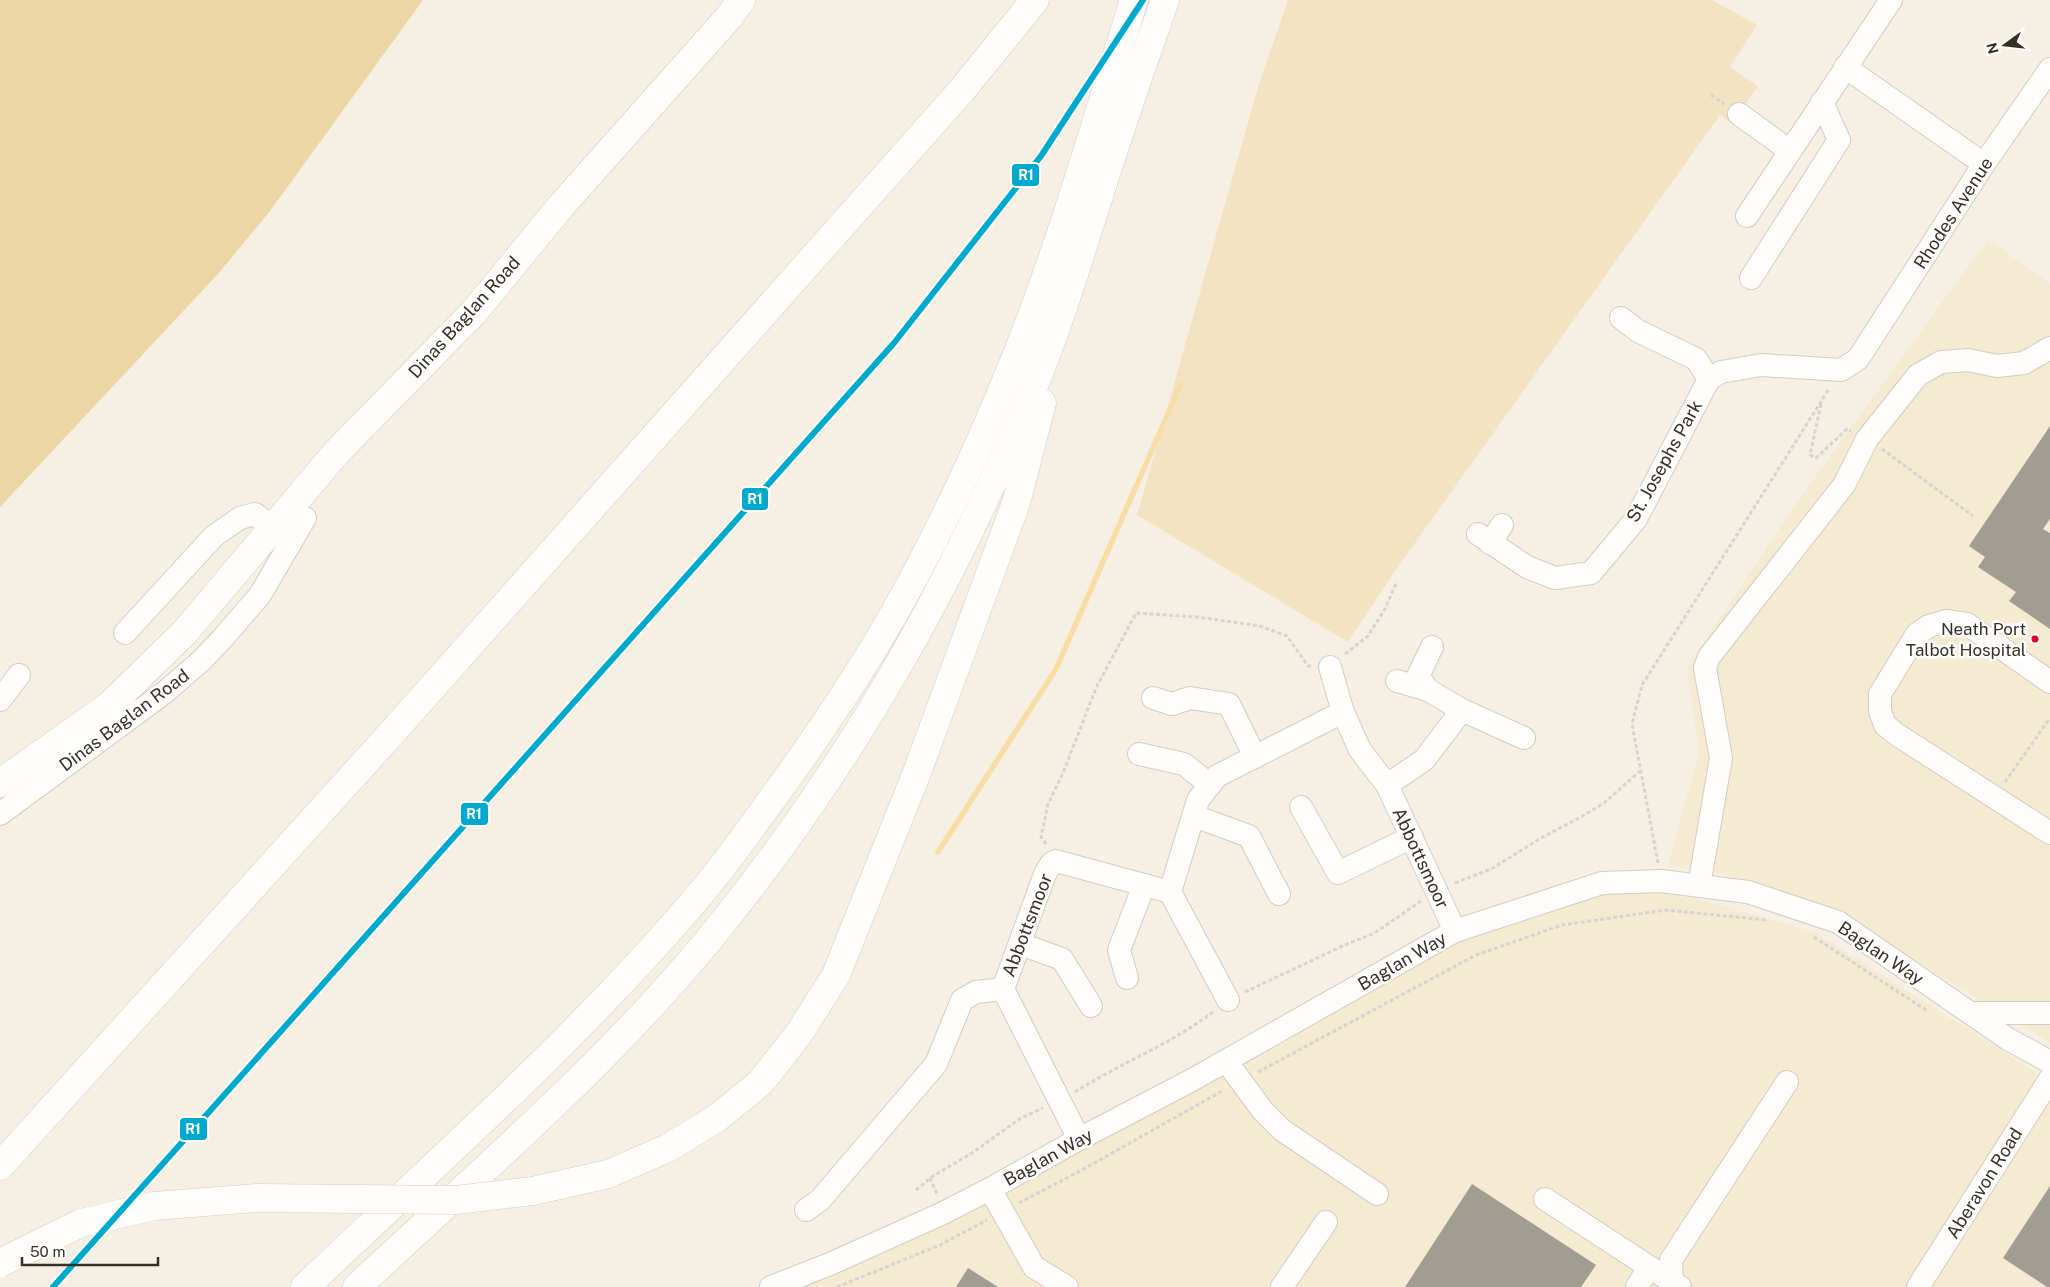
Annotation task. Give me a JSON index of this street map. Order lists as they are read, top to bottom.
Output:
{
  "streets": {
    "main road": ["Dinas Baglan Road"],
    "street": [
      "Rhodes Avenue",
      "St. Josephs Park",
      "Abbottsmoor",
      "Baglan Way",
      "Aberavon Road"
    ]
  },
  "crossings": [
    ["Rhodes Avenue", "St. Josephs Park"],
    ["Abbottsmoor", "Baglan Way"]
  ],
  "places": ["Neath Port Talbot Hospital"],
  "lines": ["transit line R1"],
  "scale_bar": "50 m",
  "north": "left"
}
